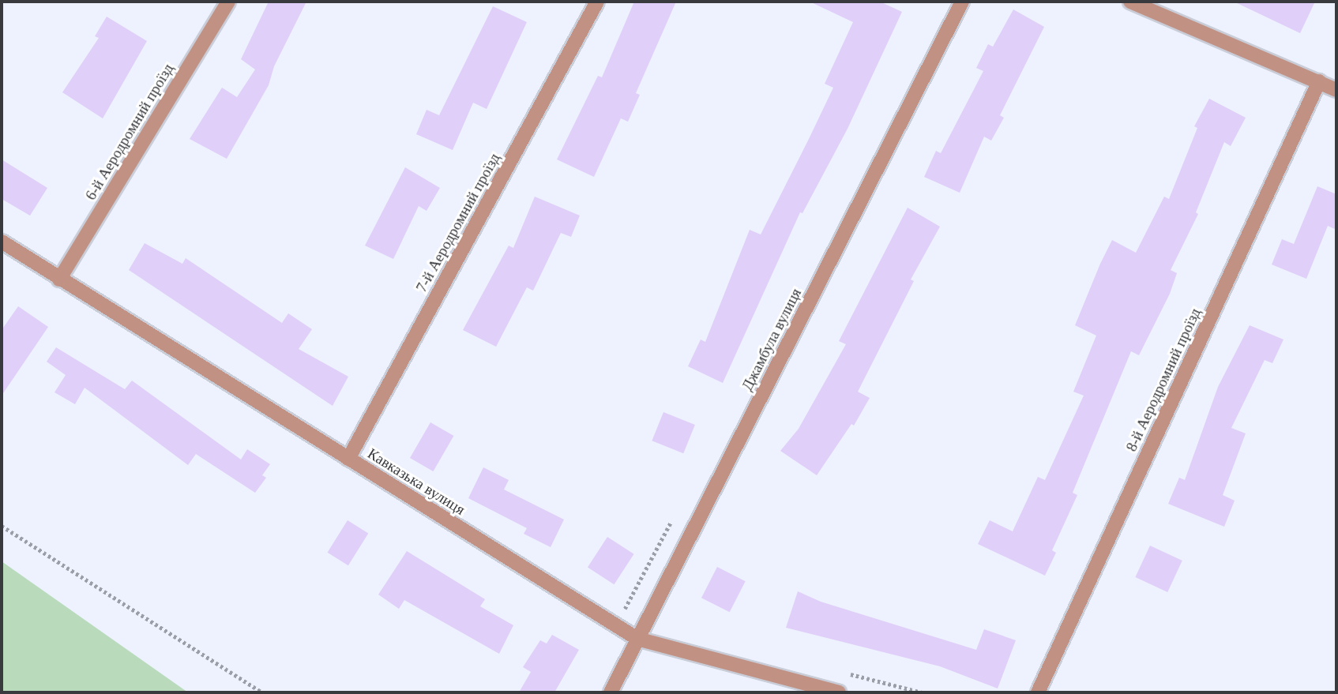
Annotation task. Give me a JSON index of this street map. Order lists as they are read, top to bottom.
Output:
{
  "streets": {
    "street": [
      "6-й Аеродромний проїзд",
      "7-й Аеродромний проїзд",
      "Джамбула вулиця",
      "8-й Аеродромний проїзд",
      "Кавказька вулиця"
    ]
  },
  "crossings": [
    ["6-й Аеродромний проїзд", "Кавказька вулиця"],
    ["7-й Аеродромний проїзд", "Кавказька вулиця"],
    ["Джамбула вулиця", "Кавказька вулиця"]
  ]
}
